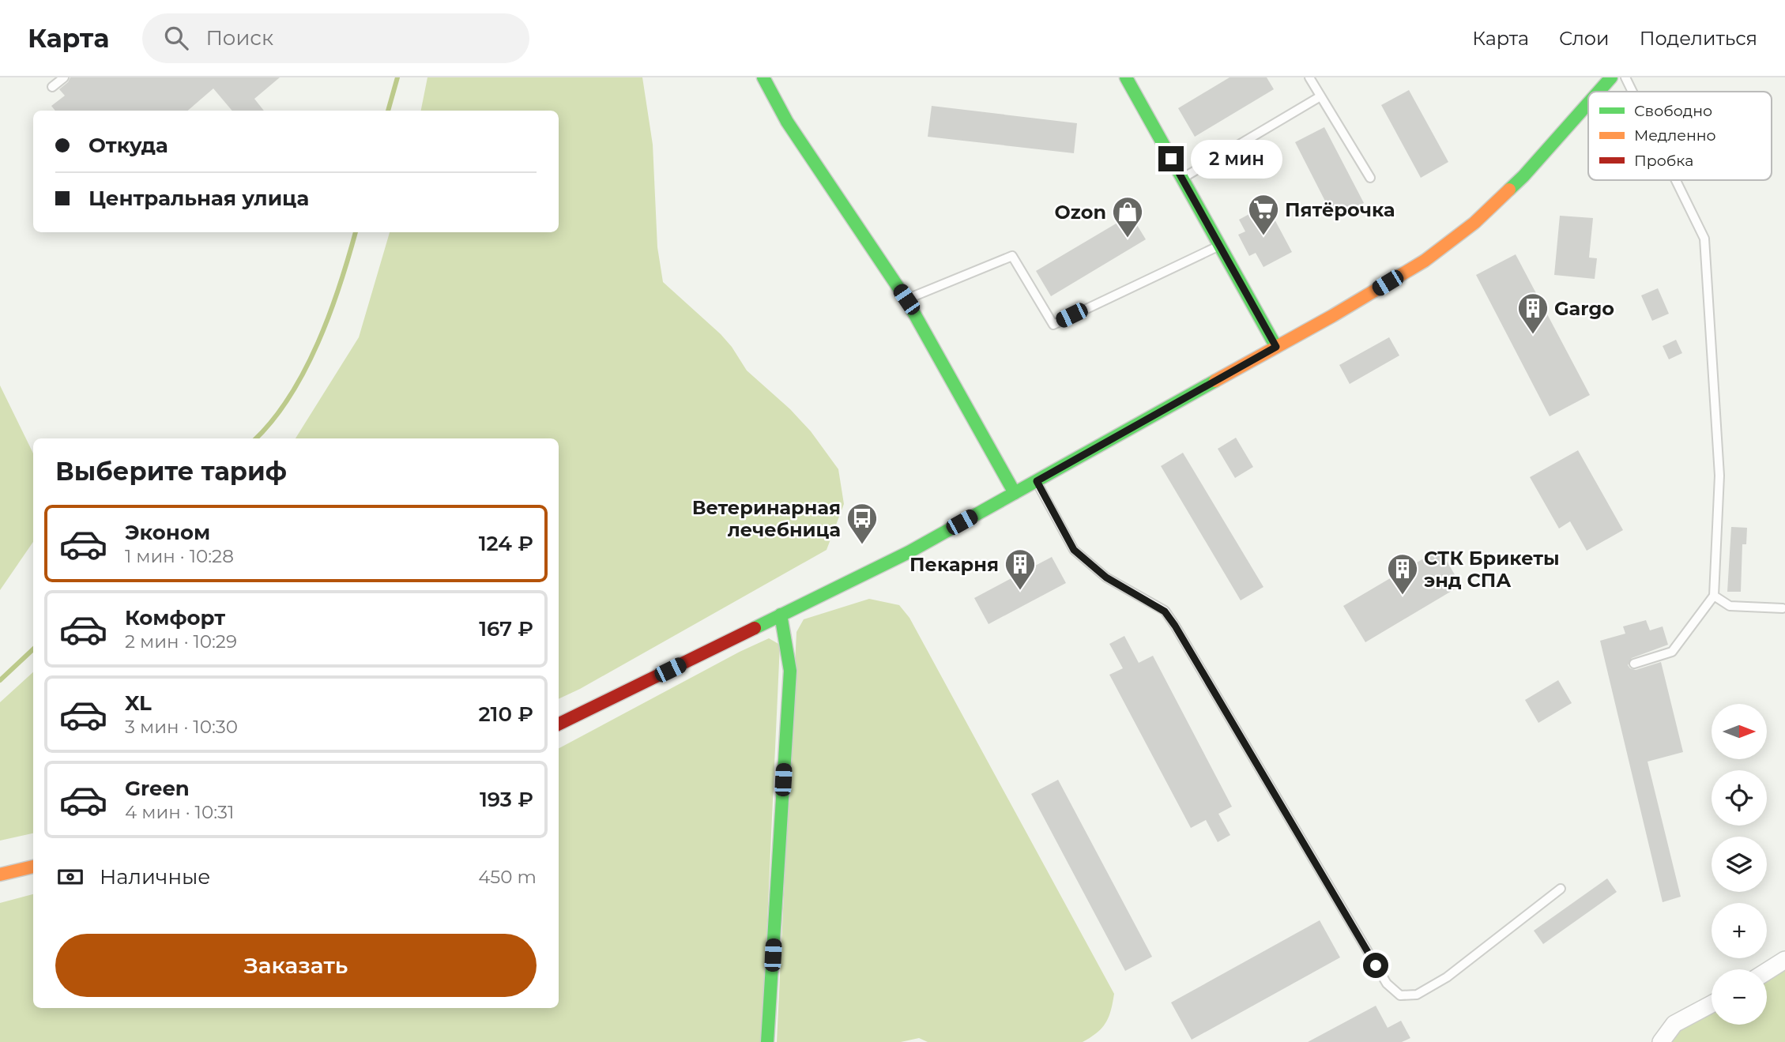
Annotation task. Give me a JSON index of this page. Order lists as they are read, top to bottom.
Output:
{
  "places": {
    "supermarket": ["Пятёрочка"],
    "shop": ["Ozon"],
    "building": ["Gargo", "Пекарня", "СТК Брикеты энд СПА"],
    "bus stop": ["Ветеринарная лечебница"]
  },
  "legend": ["Свободно", "Медленно", "Пробка"],
  "north": "right",
  "page": {
    "header": "Карта",
    "search": "Поиск",
    "nav": ["Карта", "Слои", "Поделиться"],
    "banner": ["Откуда", "Центральная улица"],
    "bubble": "2 мин",
    "heading": "Выберите тариф",
    "list": [
      {
        "name": "Эконом",
        "note": "1 мин · 10:28",
        "value": "124 ₽"
      },
      {
        "name": "Комфорт",
        "note": "2 мин · 10:29",
        "value": "167 ₽"
      },
      {
        "name": "XL",
        "note": "3 мин · 10:30",
        "value": "210 ₽"
      },
      {
        "name": "Green",
        "note": "4 мин · 10:31",
        "value": "193 ₽"
      }
    ],
    "map_buttons": ["+", "−"],
    "pay": ["Наличные", "450 m"],
    "buttons": "Заказать"
  }
}
